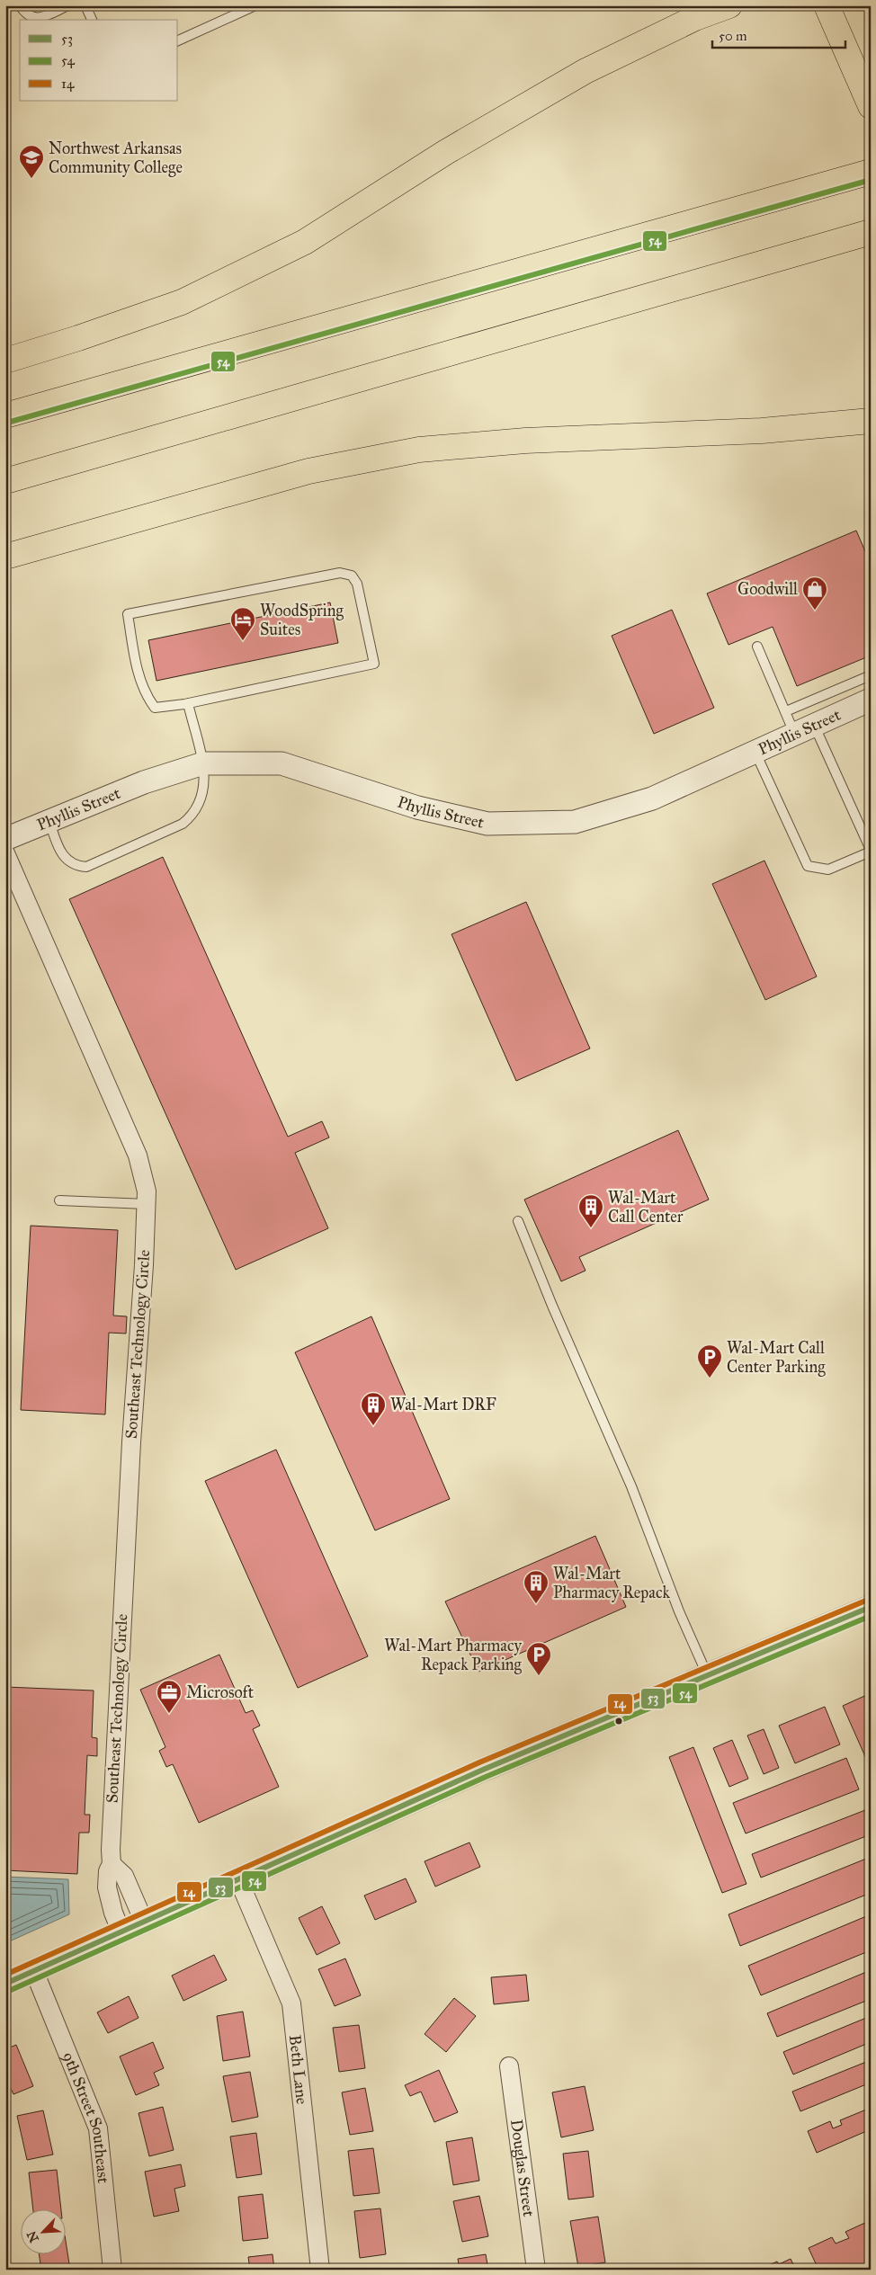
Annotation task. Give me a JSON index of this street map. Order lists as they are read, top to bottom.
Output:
{
  "streets": {
    "street": [
      "Phyllis Street",
      "Southeast Technology Circle",
      "Beth Lane",
      "9th Street Southeast",
      "Douglas Street"
    ]
  },
  "places": {
    "school or university": ["Northwest Arkansas Community College"],
    "shop": ["Goodwill"],
    "hotel": ["WoodSpring Suites"],
    "building": ["Wal-Mart Call Center", "Wal-Mart DRF", "Wal-Mart Pharmacy Repack"],
    "parking": ["Wal-Mart Call Center Parking", "Wal-Mart Pharmacy Repack Parking"],
    "office": ["Microsoft"]
  },
  "lines": ["transit line 54", "transit line 14", "transit line 53"],
  "legend": ["53", "54", "14"],
  "scale_bar": "50 m",
  "north": "bottom left"
}
